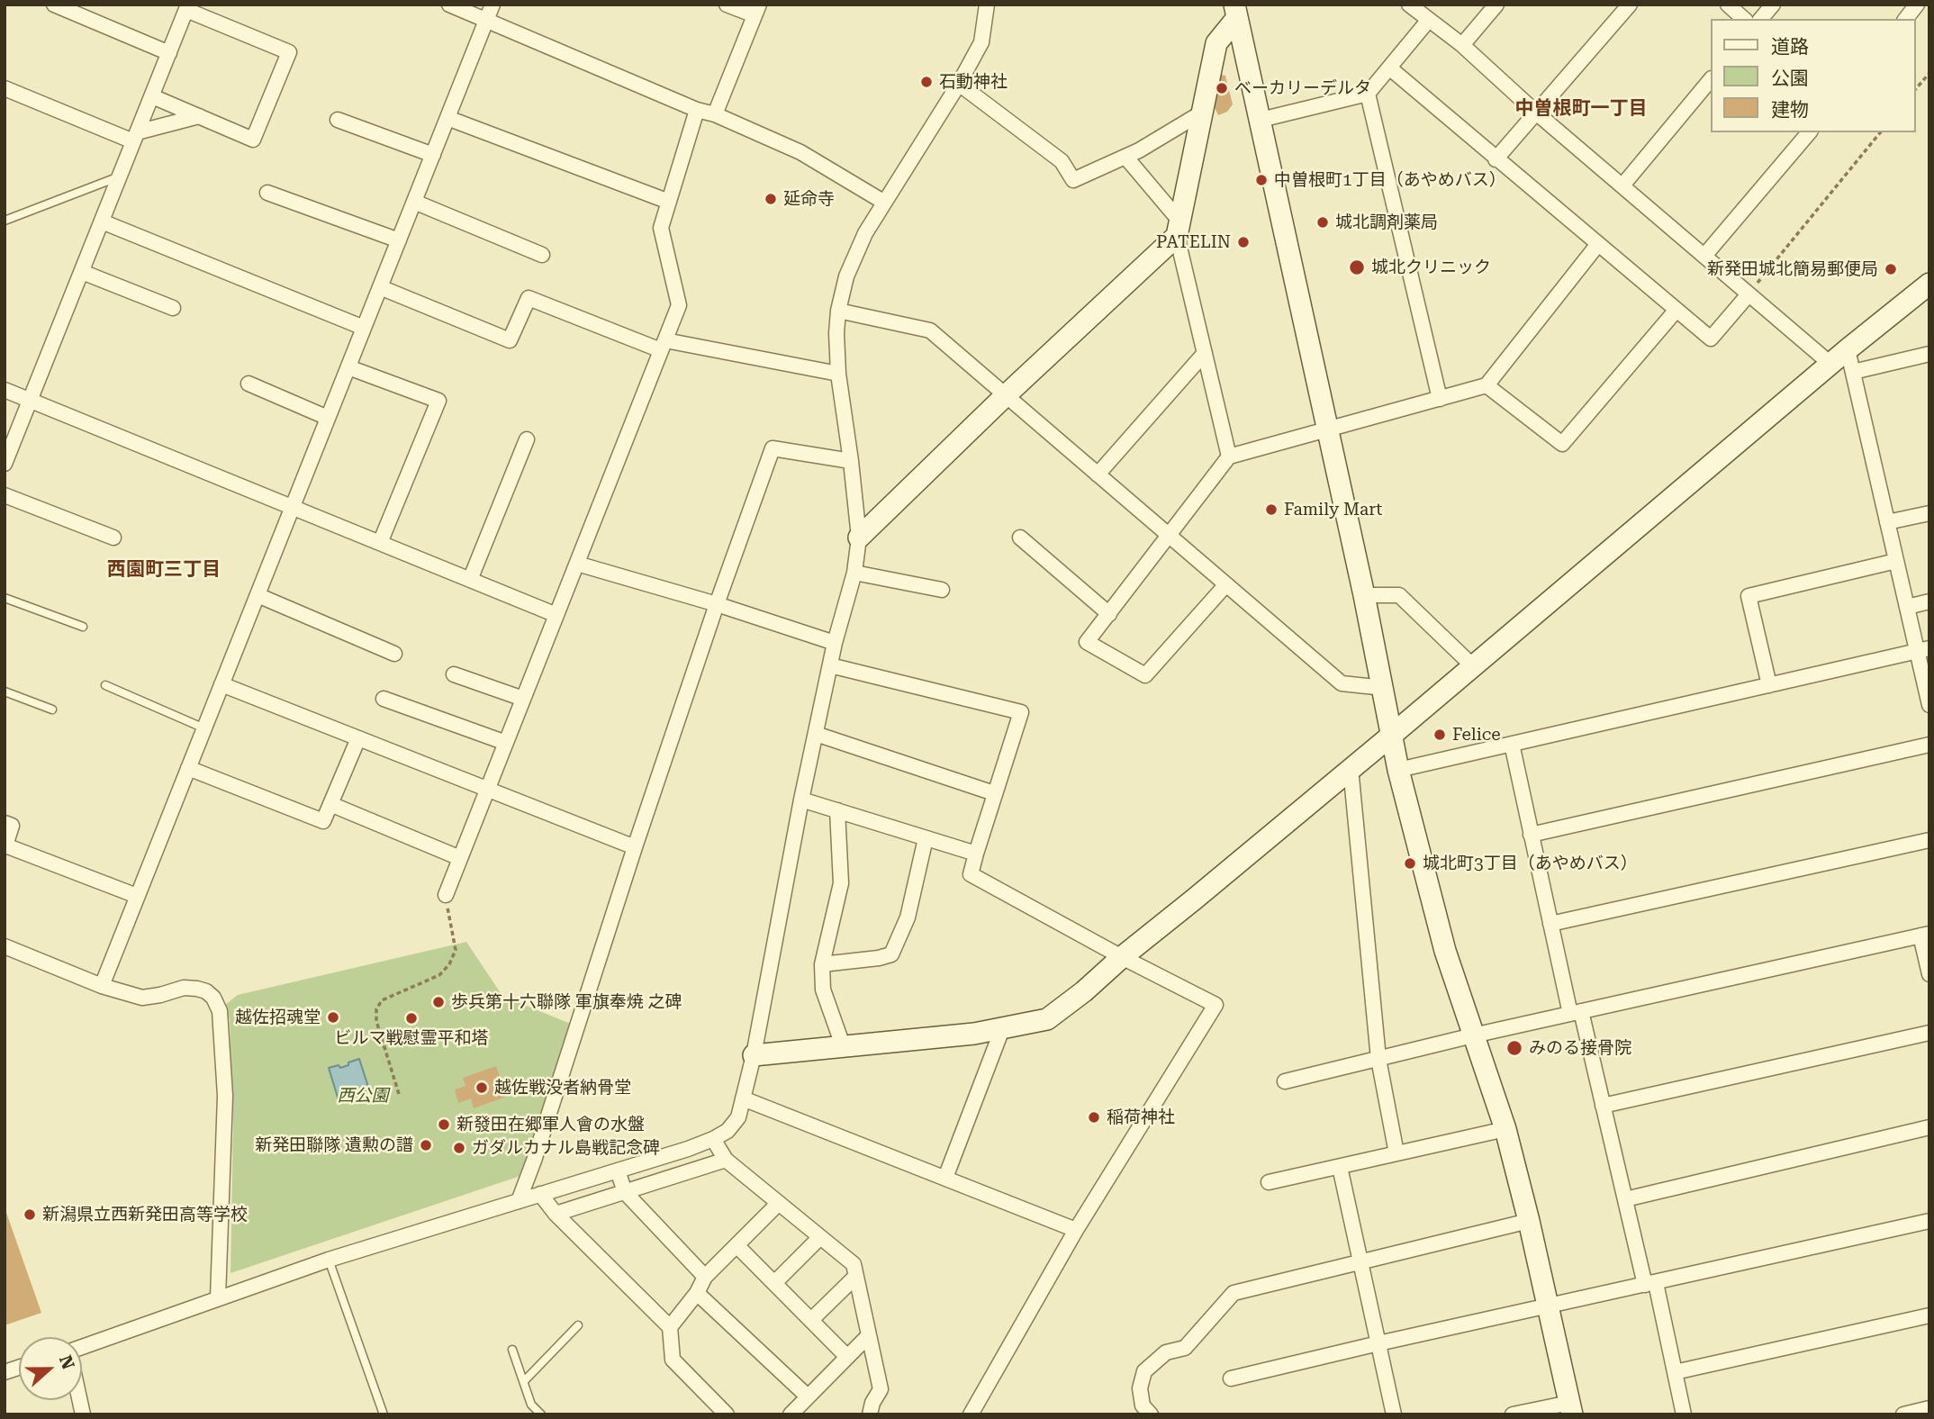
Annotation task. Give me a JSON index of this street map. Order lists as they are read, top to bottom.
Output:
{
  "districts": ["中曽根町一丁目", "西園町三丁目"],
  "parks": ["西公園"],
  "places": [
    "石動神社",
    "ベーカリーデルタ",
    "中曽根町1丁目（あやめバス）",
    "延命寺",
    "城北調剤薬局",
    "PATELIN",
    "城北クリニック",
    "新発田城北簡易郵便局",
    "Family Mart",
    "Felice",
    "城北町3丁目（あやめバス）",
    "歩兵第十六聯隊 軍旗奉焼 之碑",
    "越佐招魂堂",
    "ビルマ戦慰霊平和塔",
    "みのる接骨院",
    "越佐戦没者納骨堂",
    "稲荷神社",
    "新發田在郷軍人會の水盤",
    "新発田聯隊 遺勲の譜",
    "ガダルカナル島戦記念碑",
    "新潟県立西新発田高等学校"
  ],
  "legend": ["道路", "公園", "建物"],
  "north": "right"
}
